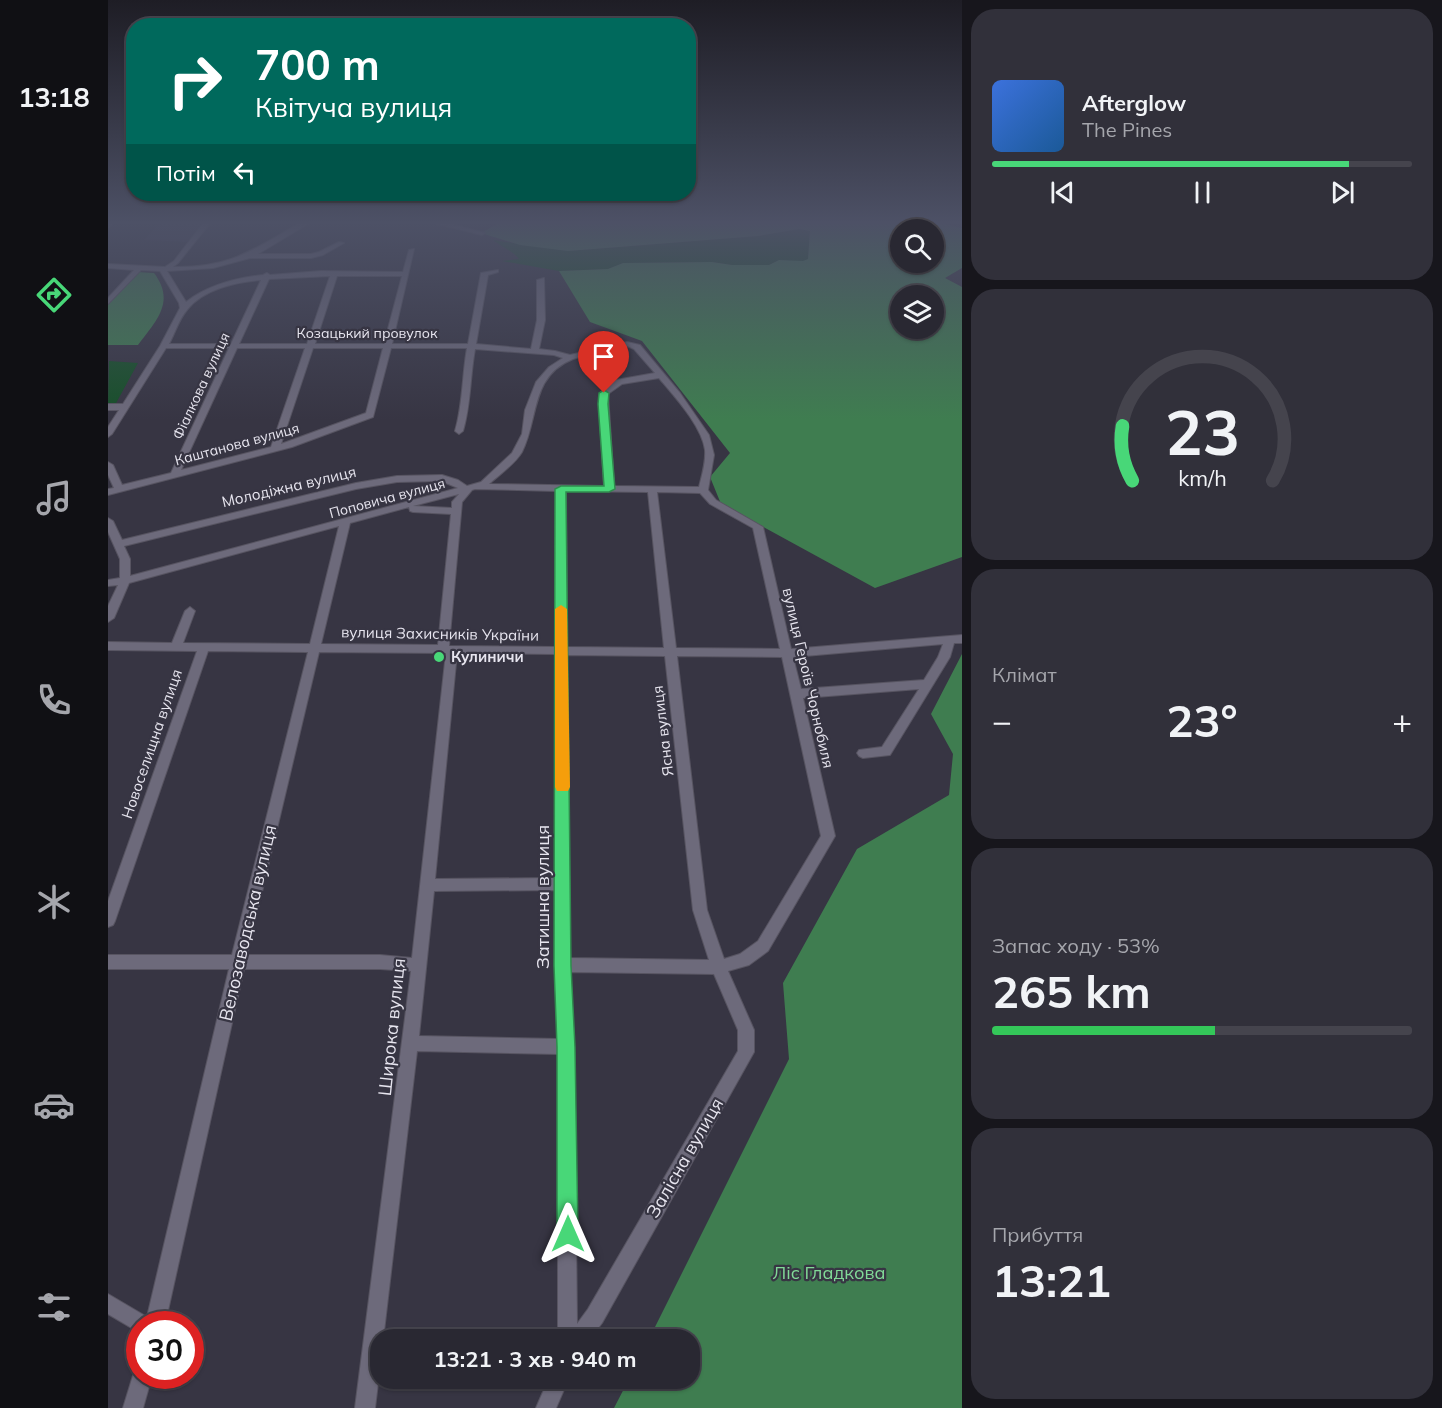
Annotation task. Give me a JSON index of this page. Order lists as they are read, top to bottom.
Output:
{
  "streets": {
    "street": [
      "Козацький провулок",
      "Фіалкова вулиця",
      "Каштанова вулиця",
      "Молодіжна вулиця",
      "Поповича вулиця",
      "вулиця Захисників України",
      "вулиця Героїв Чорнобиля",
      "Ясна вулиця",
      "Новоселищна вулиця",
      "Затишна вулиця",
      "Велозаводська вулиця",
      "Широка вулиця",
      "Залісна вулиця"
    ]
  },
  "crossings": [
    ["Козацький провулок", "Фіалкова вулиця"],
    ["Козацький провулок", "Каштанова вулиця"],
    ["Козацький провулок", "Поповича вулиця"],
    ["Фіалкова вулиця", "Каштанова вулиця"],
    ["Молодіжна вулиця", "Поповича вулиця"],
    ["Молодіжна вулиця", "Широка вулиця"],
    ["Поповича вулиця", "Велозаводська вулиця"],
    ["Поповича вулиця", "Широка вулиця"],
    ["вулиця Захисників України", "вулиця Героїв Чорнобиля"],
    ["вулиця Захисників України", "Ясна вулиця"],
    ["вулиця Захисників України", "Новоселищна вулиця"],
    ["вулиця Захисників України", "Затишна вулиця"],
    ["вулиця Захисників України", "Велозаводська вулиця"],
    ["вулиця Захисників України", "Широка вулиця"],
    ["вулиця Героїв Чорнобиля", "Ясна вулиця"],
    ["вулиця Героїв Чорнобиля", "Залісна вулиця"],
    ["Ясна вулиця", "Залісна вулиця"]
  ],
  "parks": ["Ліс Гладкова"],
  "places": ["Кулиничи"],
  "page": {
    "tabs": "13:18",
    "turn": ["700 m", "Квітуча вулиця"],
    "song": ["Afterglow", "The Pines"],
    "then": "Потім",
    "tile": [
      "Клімат",
      ["Запас ходу · 53%", "265 km"],
      ["Прибуття", "13:21"]
    ],
    "heat": ["−", "23°", "+"],
    "limit": "30",
    "trip": "13:21 · 3 хв · 940 m",
    "gauge": ["23", "km/h"]
  }
}
